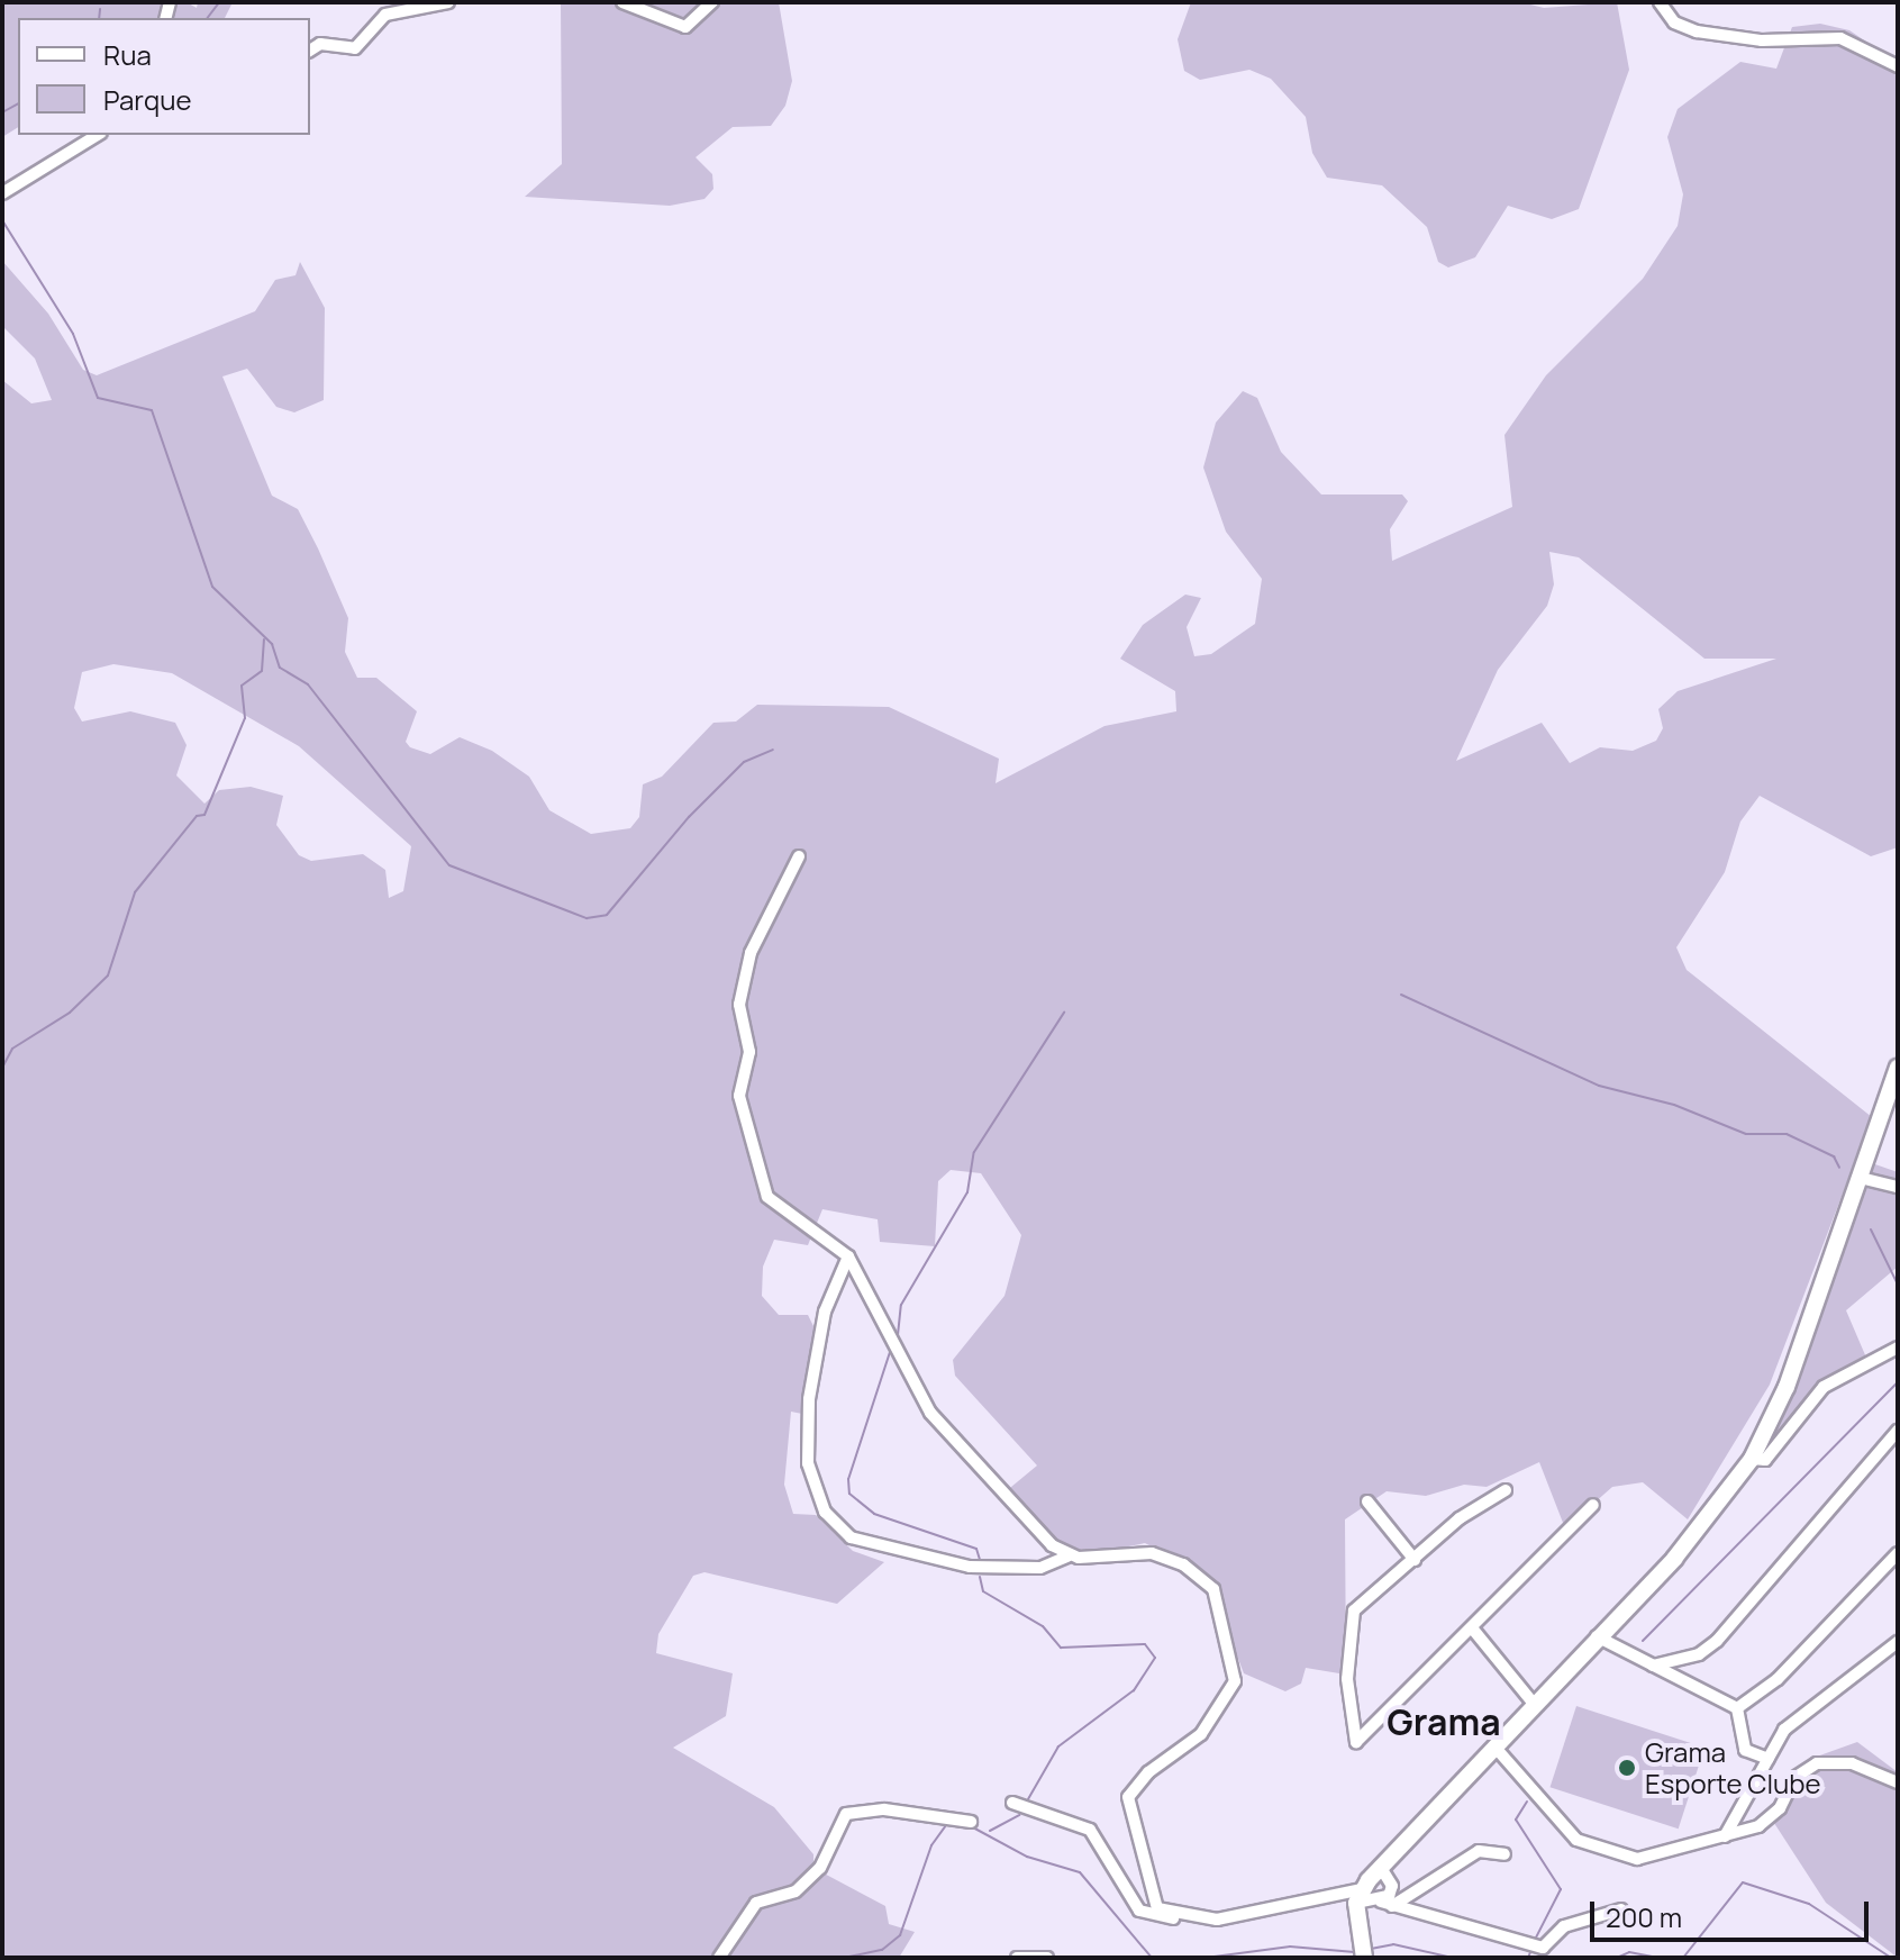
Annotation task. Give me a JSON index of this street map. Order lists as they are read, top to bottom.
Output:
{
  "districts": ["Grama"],
  "places": ["Grama Esporte Clube"],
  "legend": ["Rua", "Parque"],
  "scale_bar": "200 m"
}
